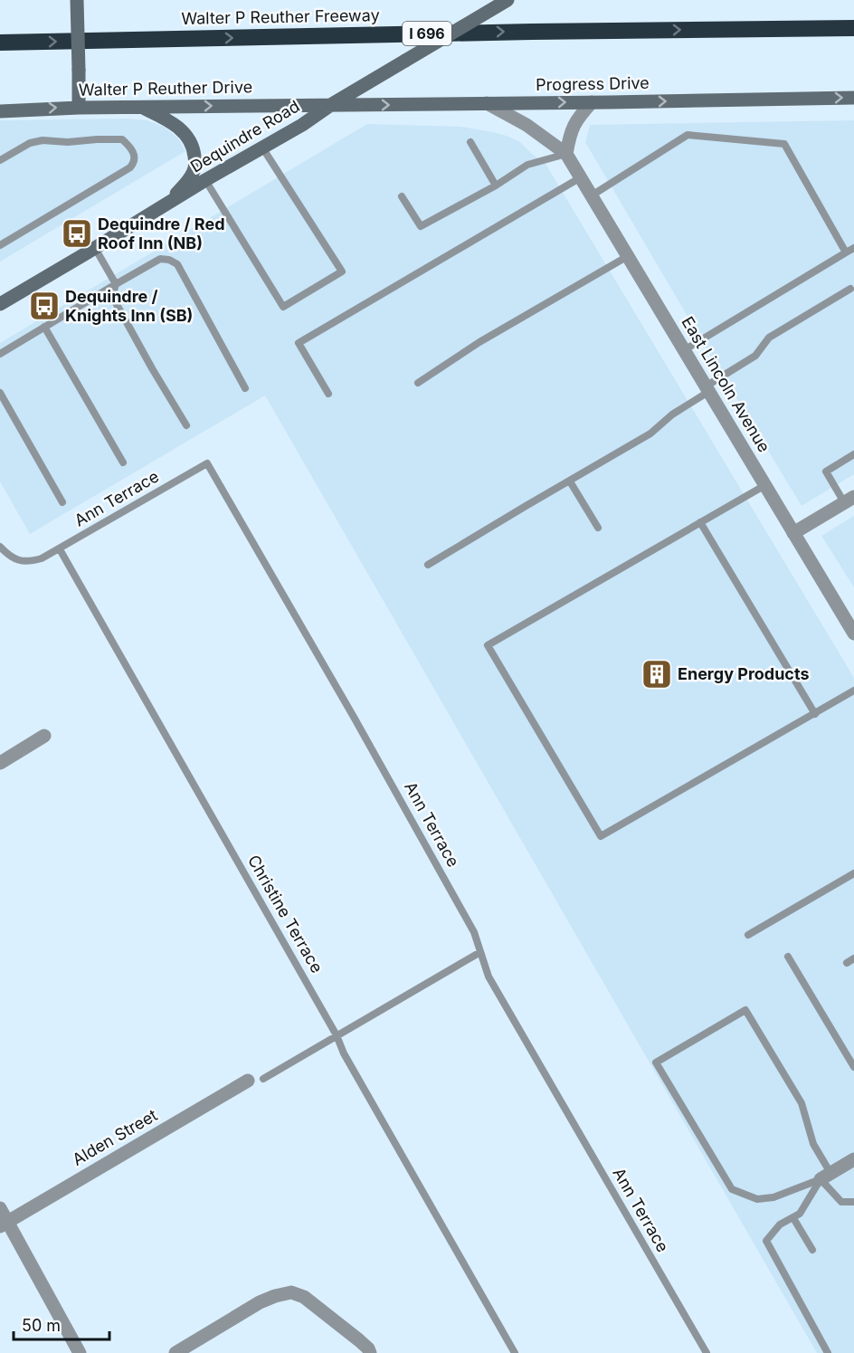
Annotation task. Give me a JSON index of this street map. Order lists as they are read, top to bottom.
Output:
{
  "streets": {
    "highway": ["Walter P Reuther Freeway", "I 696"],
    "main road": ["Progress Drive", "Walter P Reuther Drive", "Dequindre Road"],
    "street": ["East Lincoln Avenue", "Alden Street"],
    "lane": ["Ann Terrace", "Christine Terrace"]
  },
  "crossings": [
    ["Progress Drive", "Walter P Reuther Drive"],
    ["Progress Drive", "Dequindre Road"],
    ["Progress Drive", "East Lincoln Avenue"],
    ["Walter P Reuther Drive", "Dequindre Road"],
    ["Ann Terrace", "Christine Terrace"]
  ],
  "one_way": ["Walter P Reuther Freeway", "Progress Drive", "Walter P Reuther Drive"],
  "places": {
    "bus stop": ["Dequindre / Red Roof Inn (NB)", "Dequindre / Knights Inn (SB)"],
    "building": ["Energy Products"]
  },
  "scale_bar": "50 m"
}
